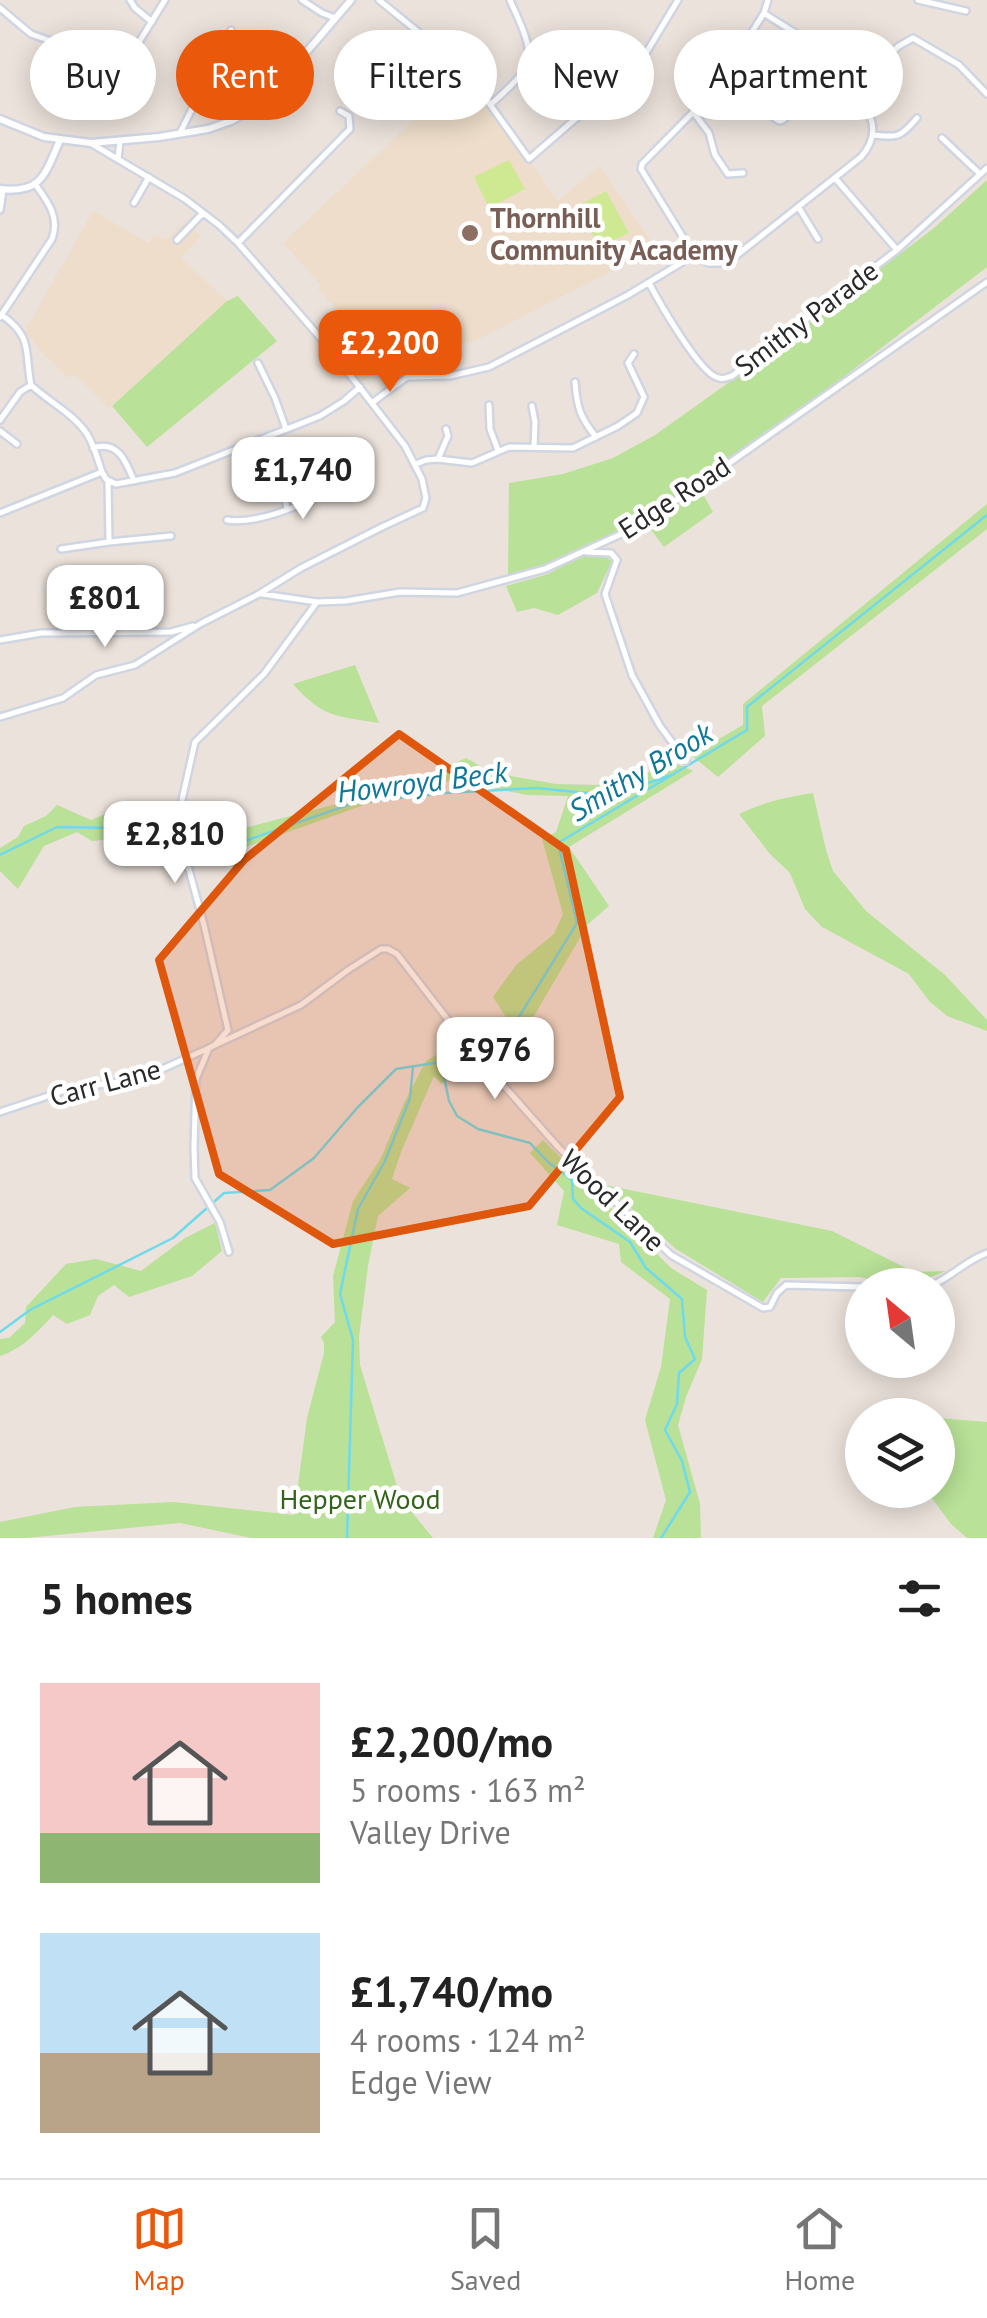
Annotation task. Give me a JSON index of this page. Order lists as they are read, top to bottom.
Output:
{
  "streets": {
    "street": [
      "Smithy Parade",
      "Edge Road",
      "Carr Lane",
      "Wood Lane"
    ]
  },
  "crossings": [
    ["Carr Lane", "Wood Lane"]
  ],
  "water": ["Smithy Brook", "Howroyd Beck"],
  "parks": ["Hepper Wood"],
  "places": ["Thornhill Community Academy"],
  "north": "top left",
  "page": {
    "chip": [
      "Buy",
      "Rent",
      "Filters",
      "New",
      "Apartment"
    ],
    "price": [
      "£2,200",
      "£1,740",
      "£801",
      "£2,810",
      "£976"
    ],
    "heading": "5 homes",
    "list": [
      {
        "name": "£2,200/mo",
        "note": "5 rooms · 163 m² · Valley Drive"
      },
      {
        "name": "£1,740/mo",
        "note": "4 rooms · 124 m² · Edge View"
      }
    ],
    "tabs": ["Map", "Saved", "Home"]
  }
}
